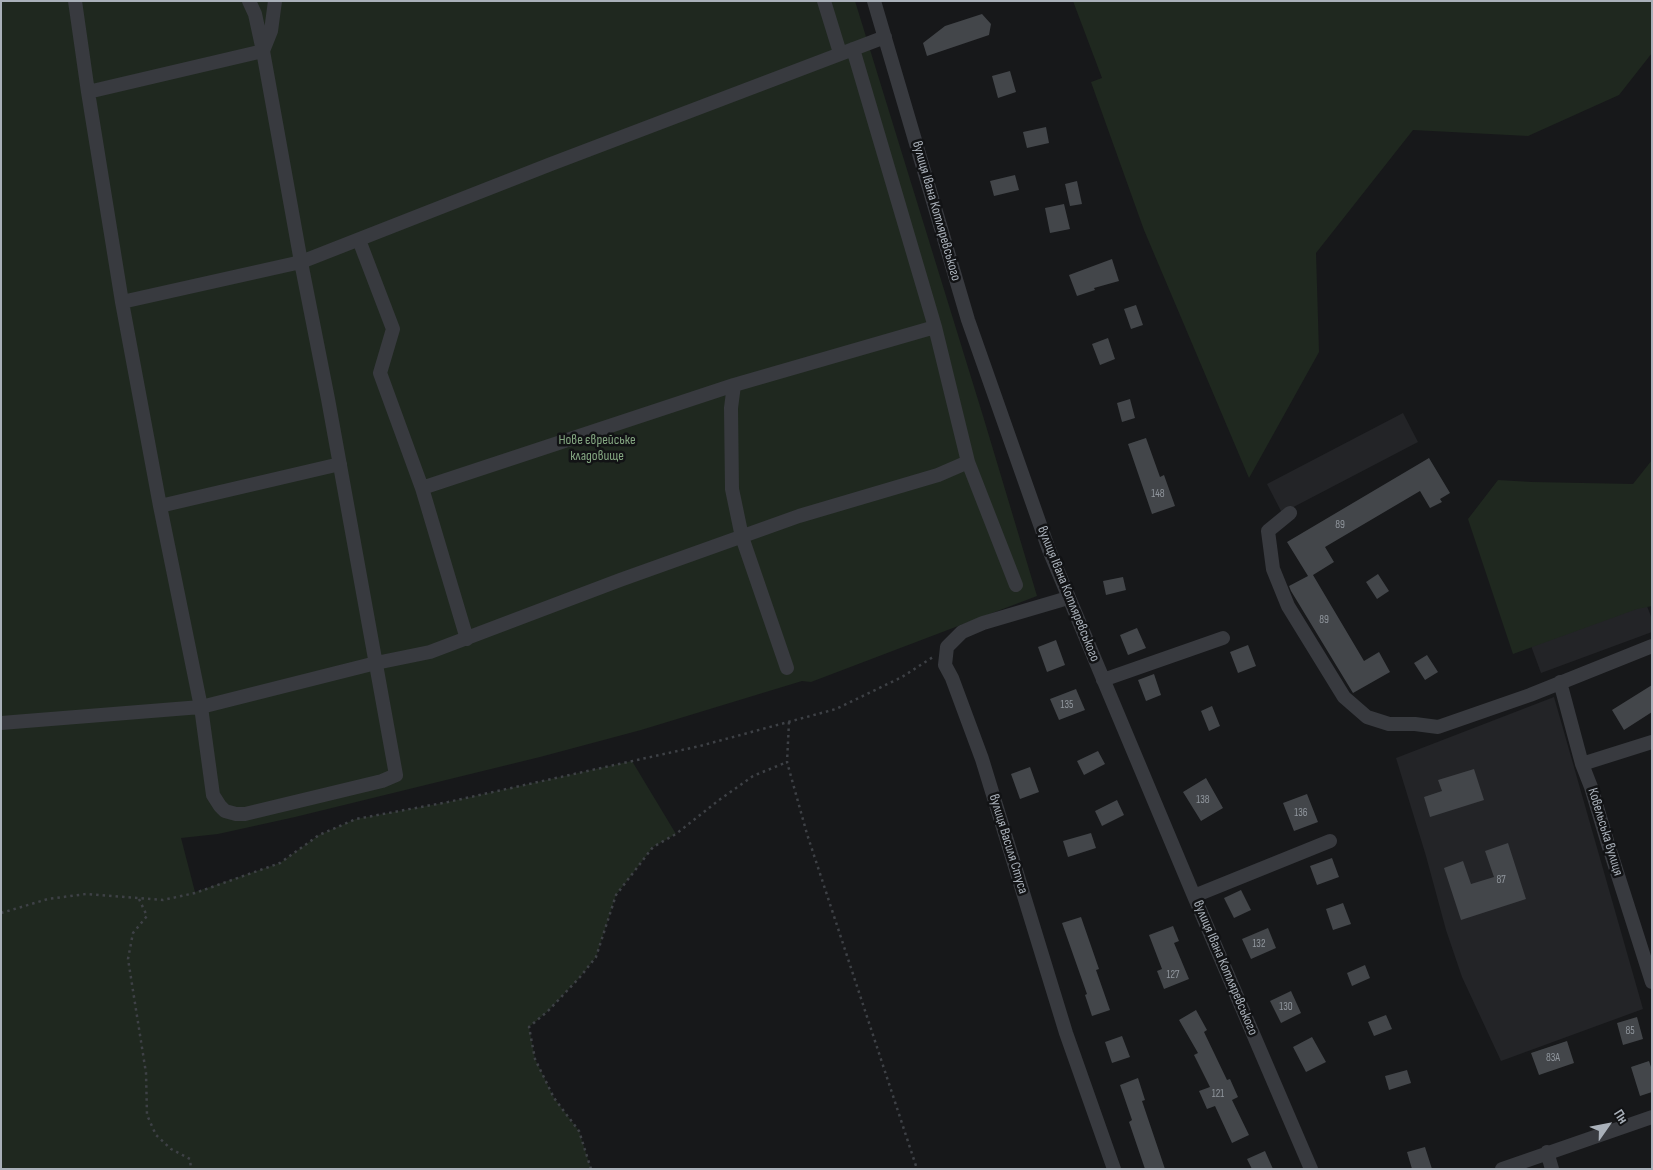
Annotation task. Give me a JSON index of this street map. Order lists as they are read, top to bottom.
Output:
{
  "streets": {
    "street": ["вулиця Івана Котляревського", "Ковельська вулиця", "вулиця Василя Стуса"]
  },
  "parks": ["Нове єврейське кладовище"],
  "house_numbers": [
    "148",
    "89",
    "89",
    "135",
    "138",
    "136",
    "87",
    "132",
    "127",
    "130",
    "85",
    "83А",
    "121"
  ],
  "north": "top right"
}
